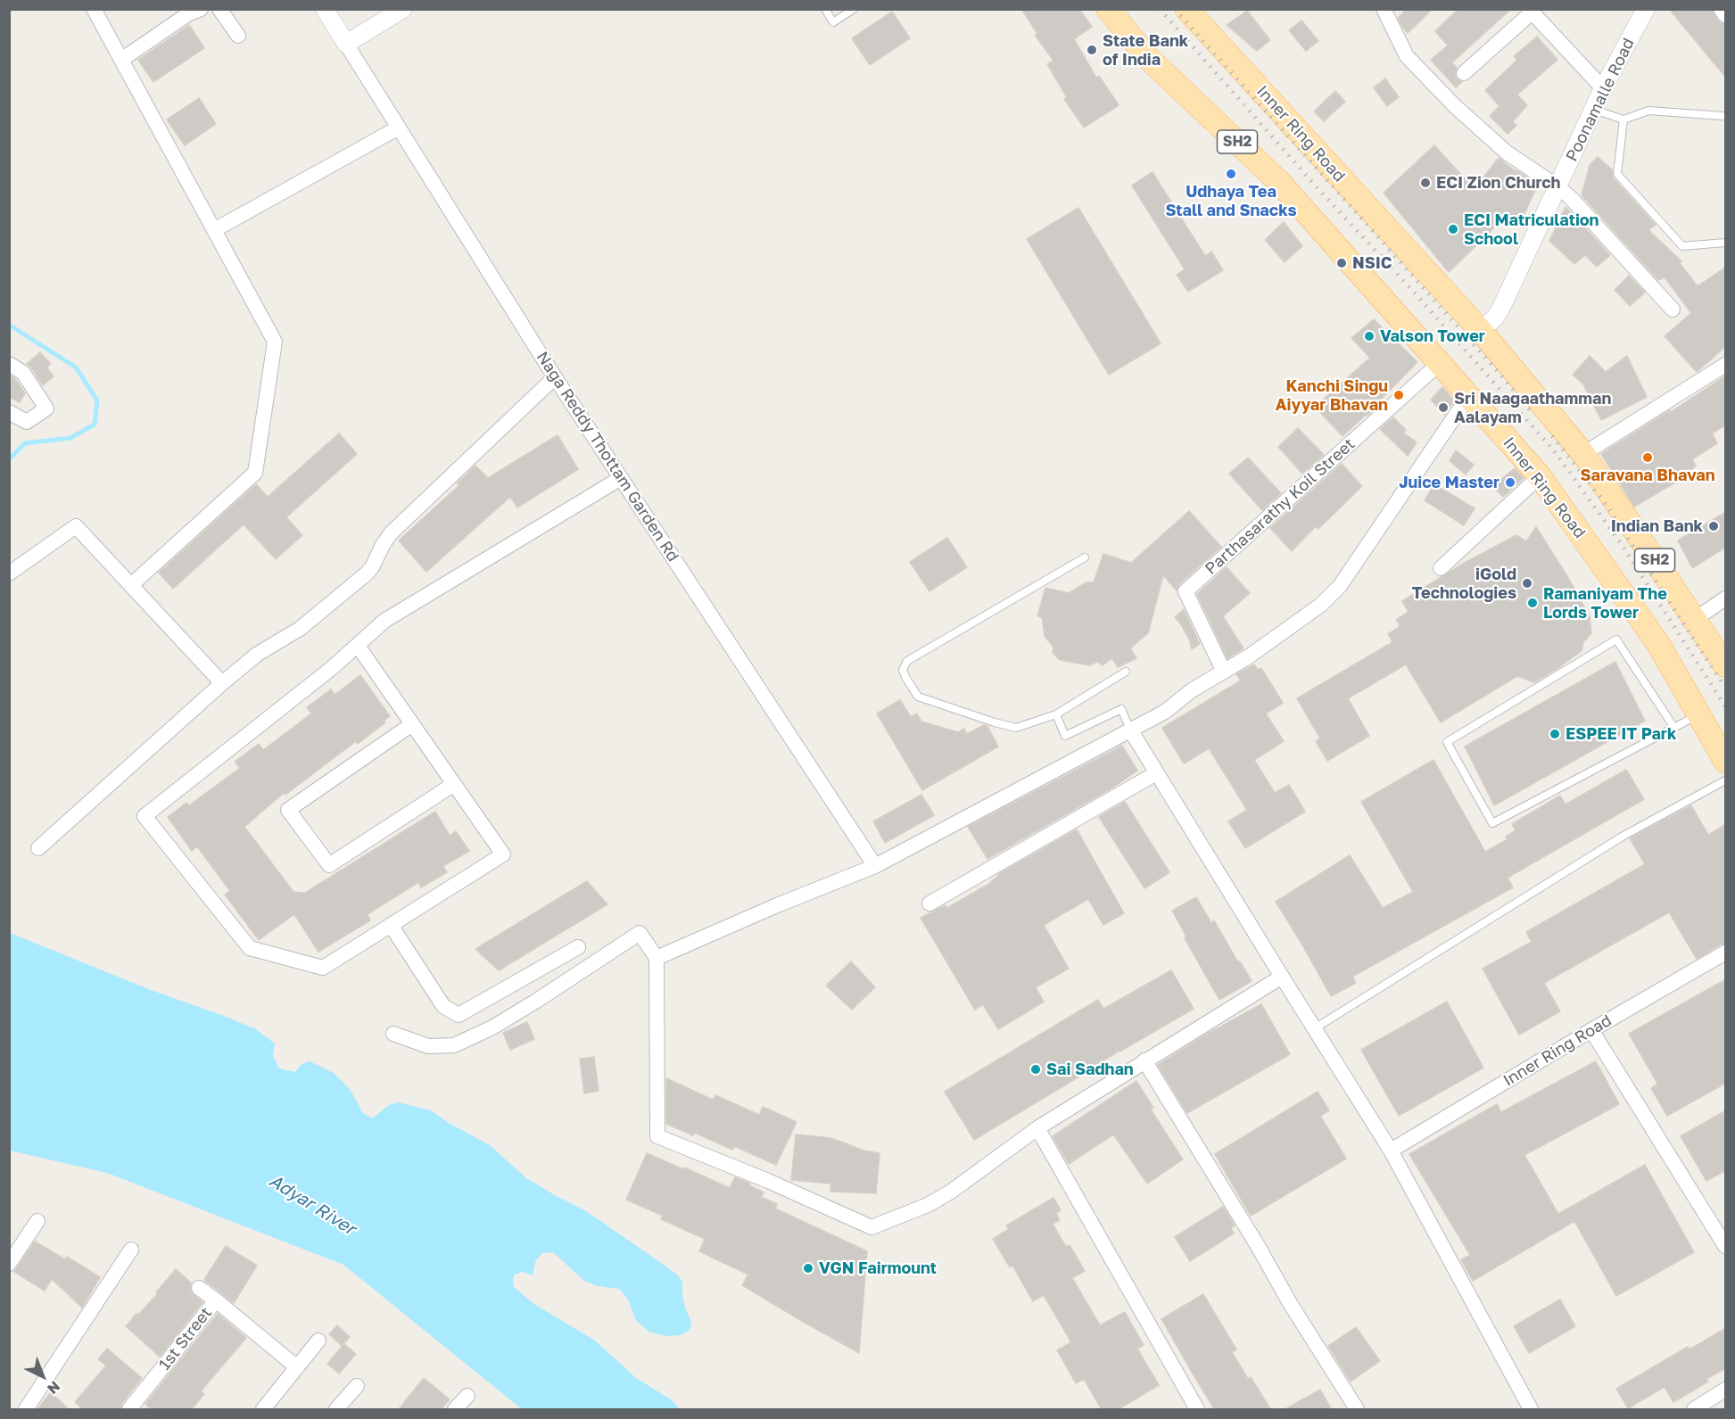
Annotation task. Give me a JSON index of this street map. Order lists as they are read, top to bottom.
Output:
{
  "streets": {
    "main road": ["Inner Ring Road", "SH2"],
    "street": [
      "Poonamalle Road",
      "Naga Reddy Thottam Garden Rd",
      "Parthasarathy Koil Street",
      "1st Street"
    ]
  },
  "crossings": [
    ["Poonamalle Road", "Inner Ring Road"],
    ["Inner Ring Road", "Parthasarathy Koil Street"]
  ],
  "water": ["Adyar River"],
  "places": [
    "State Bank of India",
    "Udhaya Tea Stall and Snacks",
    "ECI Zion Church",
    "ECI Matriculation School",
    "NSIC",
    "Valson Tower",
    "Kanchi Singu Aiyyar Bhavan",
    "Sri Naagaathamman Aalayam",
    "Saravana Bhavan",
    "Juice Master",
    "Indian Bank",
    "iGold Technologies",
    "Ramaniyam The Lords Tower",
    "ESPEE IT Park",
    "Sai Sadhan",
    "VGN Fairmount"
  ],
  "north": "bottom right"
}
